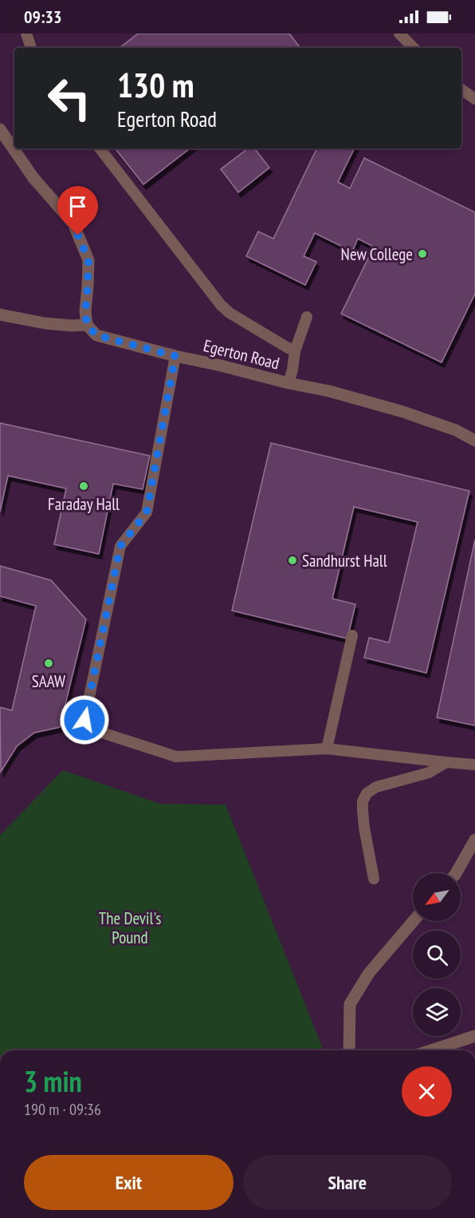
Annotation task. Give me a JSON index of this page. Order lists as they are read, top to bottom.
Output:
{
  "streets": {
    "street": ["Egerton Road"]
  },
  "parks": ["The Devil's Pound"],
  "places": [
    "New College",
    "Faraday Hall",
    "Sandhurst Hall",
    "SAAW"
  ],
  "north": "bottom left",
  "page": {
    "status": "09:33",
    "turn": ["130 m", "Egerton Road"],
    "heading": ["3 min", "190 m · 09:36"],
    "buttons": ["Exit", "Share"]
  }
}
